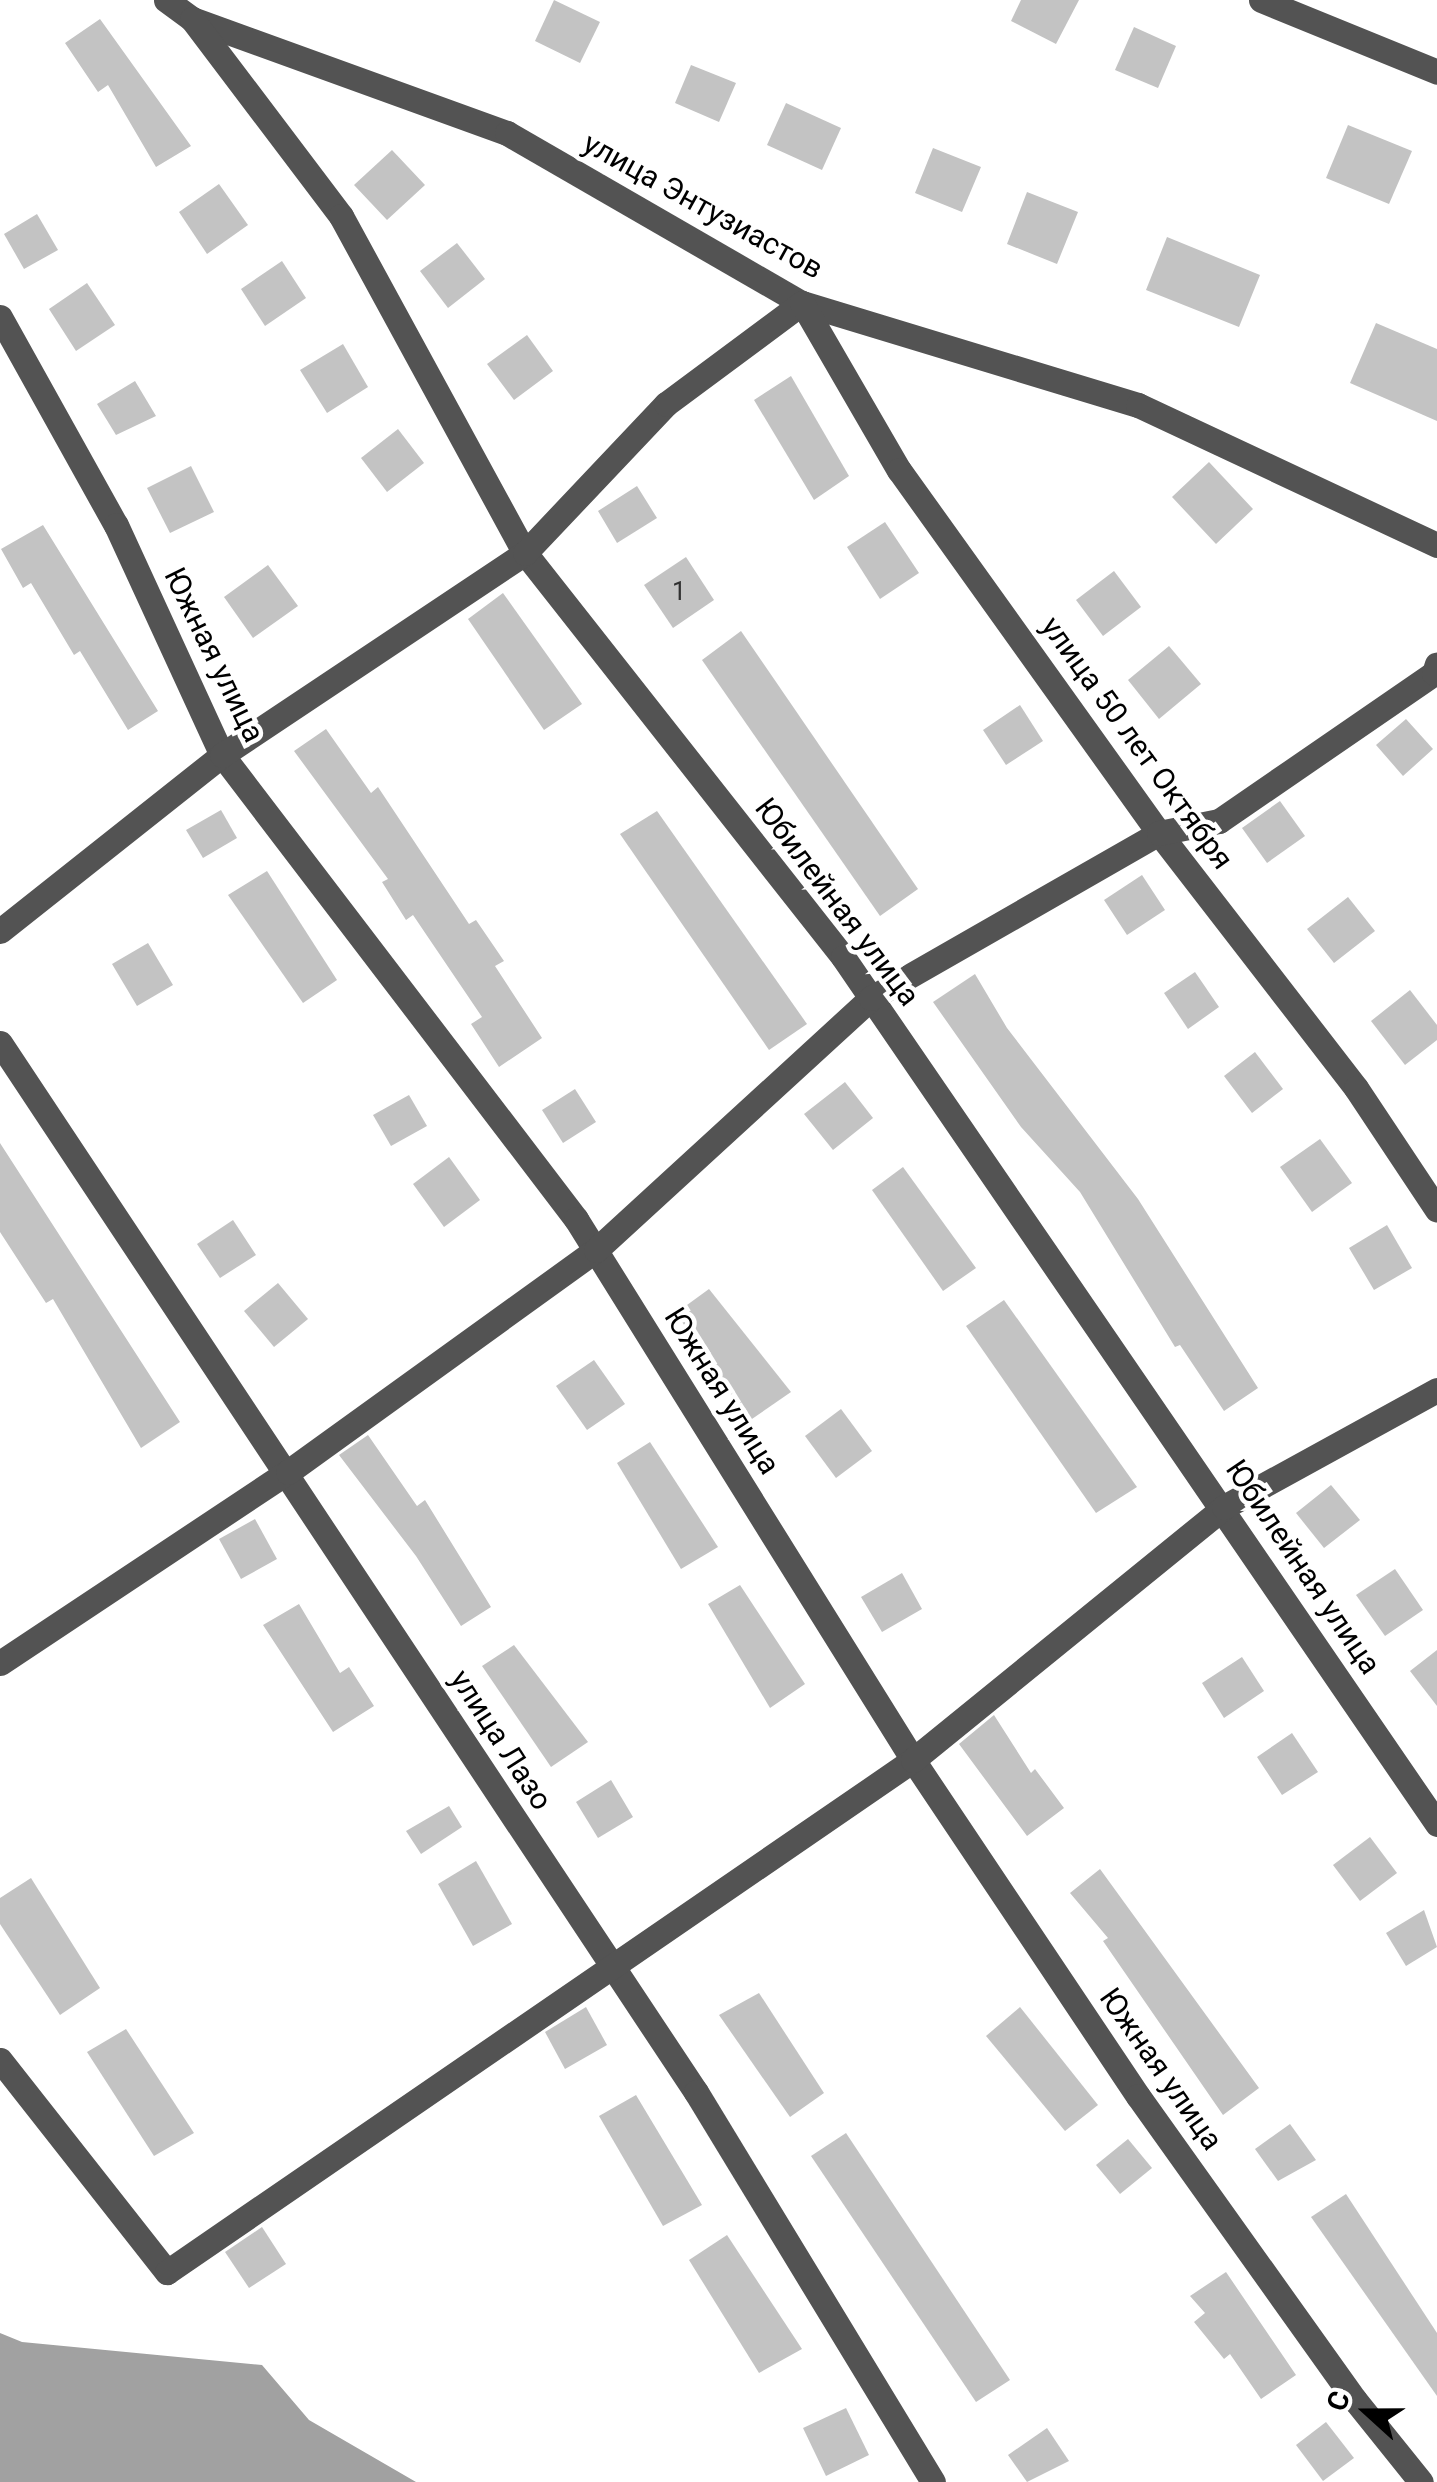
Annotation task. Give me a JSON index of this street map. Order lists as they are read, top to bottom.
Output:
{
  "streets": {
    "street": [
      "улица Энтузиастов",
      "Южная улица",
      "улица 50 лет Октября",
      "Юбилейная улица",
      "улица Лазо"
    ]
  },
  "crossings": [
    ["улица Энтузиастов", "улица 50 лет Октября"],
    ["улица Энтузиастов", "Юбилейная улица"]
  ],
  "house_numbers": ["1"],
  "north": "left"
}
